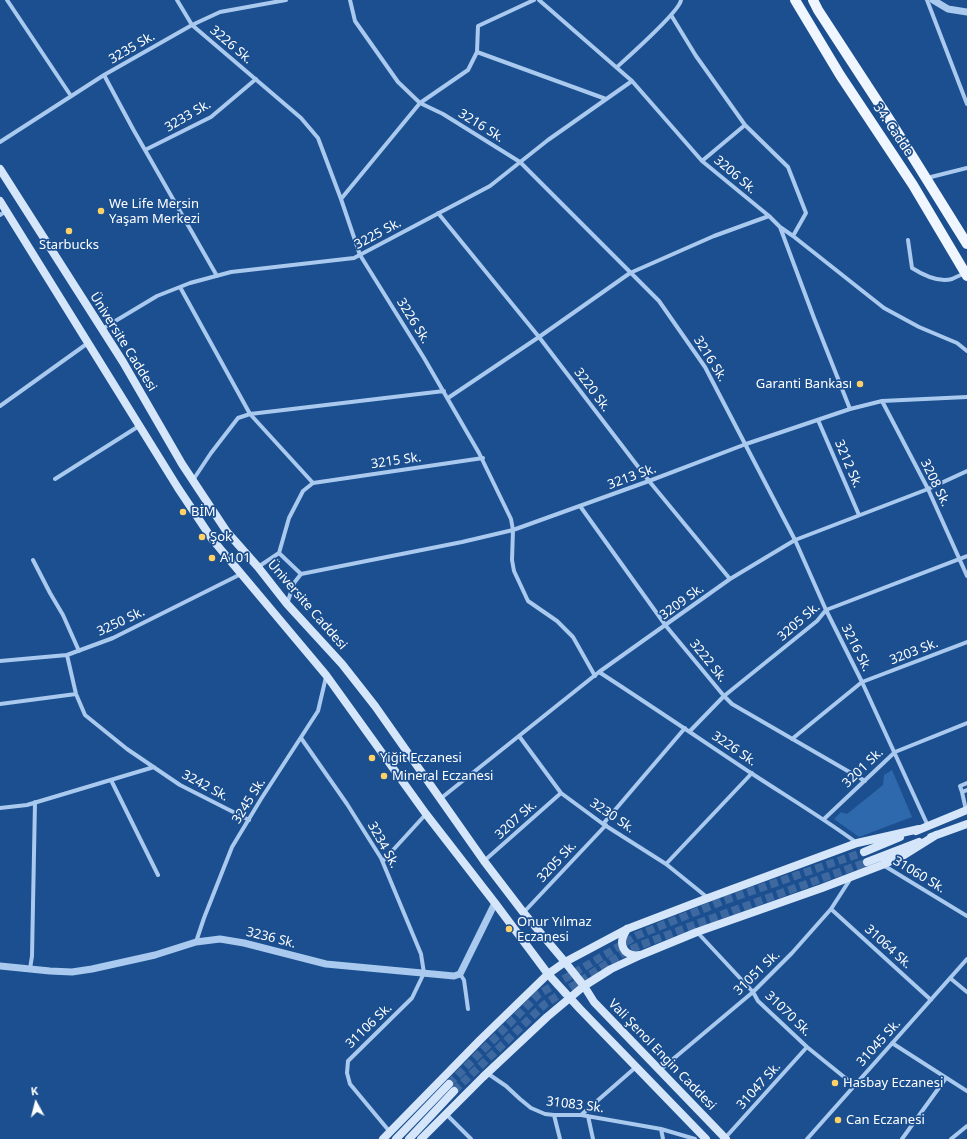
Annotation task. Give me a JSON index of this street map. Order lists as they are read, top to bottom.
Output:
{
  "streets": {
    "main road": ["34. Cadde", "Üniversite Caddesi", "Vali Şenol Engin Caddesi"],
    "street": [
      "3226 Sk.",
      "3235 Sk.",
      "3233 Sk.",
      "3216 Sk.",
      "3206 Sk.",
      "3225 Sk.",
      "3220 Sk.",
      "3215 Sk.",
      "3212 Sk.",
      "3213 Sk.",
      "3208 Sk.",
      "3209 Sk.",
      "3250 Sk.",
      "3205 Sk.",
      "3203 Sk.",
      "3222 Sk.",
      "3201 Sk.",
      "3242 Sk.",
      "3245 Sk.",
      "3230 Sk.",
      "3207 Sk.",
      "3234 Sk.",
      "31060 Sk.",
      "3236 Sk.",
      "31064 Sk.",
      "31051 Sk.",
      "31070 Sk.",
      "31106 Sk.",
      "31045 Sk.",
      "31047 Sk.",
      "31083 Sk."
    ]
  },
  "crossings": [
    ["3226 Sk.", "3235 Sk."],
    ["3226 Sk.", "3233 Sk."],
    ["3226 Sk.", "3225 Sk."],
    ["3226 Sk.", "3215 Sk."],
    ["3226 Sk.", "3213 Sk."],
    ["3226 Sk.", "3209 Sk."],
    ["3226 Sk.", "3205 Sk."],
    ["3226 Sk.", "3201 Sk."],
    ["3216 Sk.", "3225 Sk."],
    ["3216 Sk.", "3213 Sk."],
    ["3216 Sk.", "3209 Sk."],
    ["3216 Sk.", "3205 Sk."],
    ["3216 Sk.", "3203 Sk."],
    ["3216 Sk.", "3201 Sk."],
    ["3206 Sk.", "3225 Sk."],
    ["3206 Sk.", "3213 Sk."],
    ["3225 Sk.", "Üniversite Caddesi"],
    ["3225 Sk.", "3220 Sk."],
    ["Üniversite Caddesi", "3209 Sk."],
    ["Üniversite Caddesi", "3205 Sk."],
    ["Üniversite Caddesi", "3207 Sk."],
    ["Üniversite Caddesi", "Vali Şenol Engin Caddesi"],
    ["3220 Sk.", "3213 Sk."],
    ["3220 Sk.", "3209 Sk."],
    ["3212 Sk.", "3213 Sk."],
    ["3212 Sk.", "3209 Sk."],
    ["3213 Sk.", "3208 Sk."],
    ["3213 Sk.", "3222 Sk."],
    ["3208 Sk.", "3209 Sk."],
    ["3208 Sk.", "3205 Sk."],
    ["3209 Sk.", "3222 Sk."],
    ["3209 Sk.", "3230 Sk."],
    ["3250 Sk.", "3242 Sk."],
    ["3205 Sk.", "3222 Sk."],
    ["3205 Sk.", "3230 Sk."],
    ["3203 Sk.", "3222 Sk."],
    ["3222 Sk.", "3201 Sk."],
    ["3242 Sk.", "3245 Sk."],
    ["3245 Sk.", "3234 Sk."],
    ["3245 Sk.", "3236 Sk."],
    ["3230 Sk.", "3207 Sk."],
    ["3234 Sk.", "3236 Sk."],
    ["3234 Sk.", "31106 Sk."],
    ["3236 Sk.", "31106 Sk."],
    ["31064 Sk.", "31051 Sk."],
    ["31064 Sk.", "31045 Sk."],
    ["31051 Sk.", "31070 Sk."],
    ["31051 Sk.", "Vali Şenol Engin Caddesi"],
    ["31070 Sk.", "31045 Sk."],
    ["31070 Sk.", "31047 Sk."],
    ["Vali Şenol Engin Caddesi", "31047 Sk."]
  ],
  "places": [
    "We Life Mersin Yaşam Merkezi",
    "Starbucks",
    "Garanti Bankası",
    "BİM",
    "Şok",
    "A101",
    "Yiğit Eczanesi",
    "Mineral Eczanesi",
    "Onur Yılmaz Eczanesi",
    "Hasbay Eczanesi",
    "Can Eczanesi"
  ],
  "north": "top"
}
